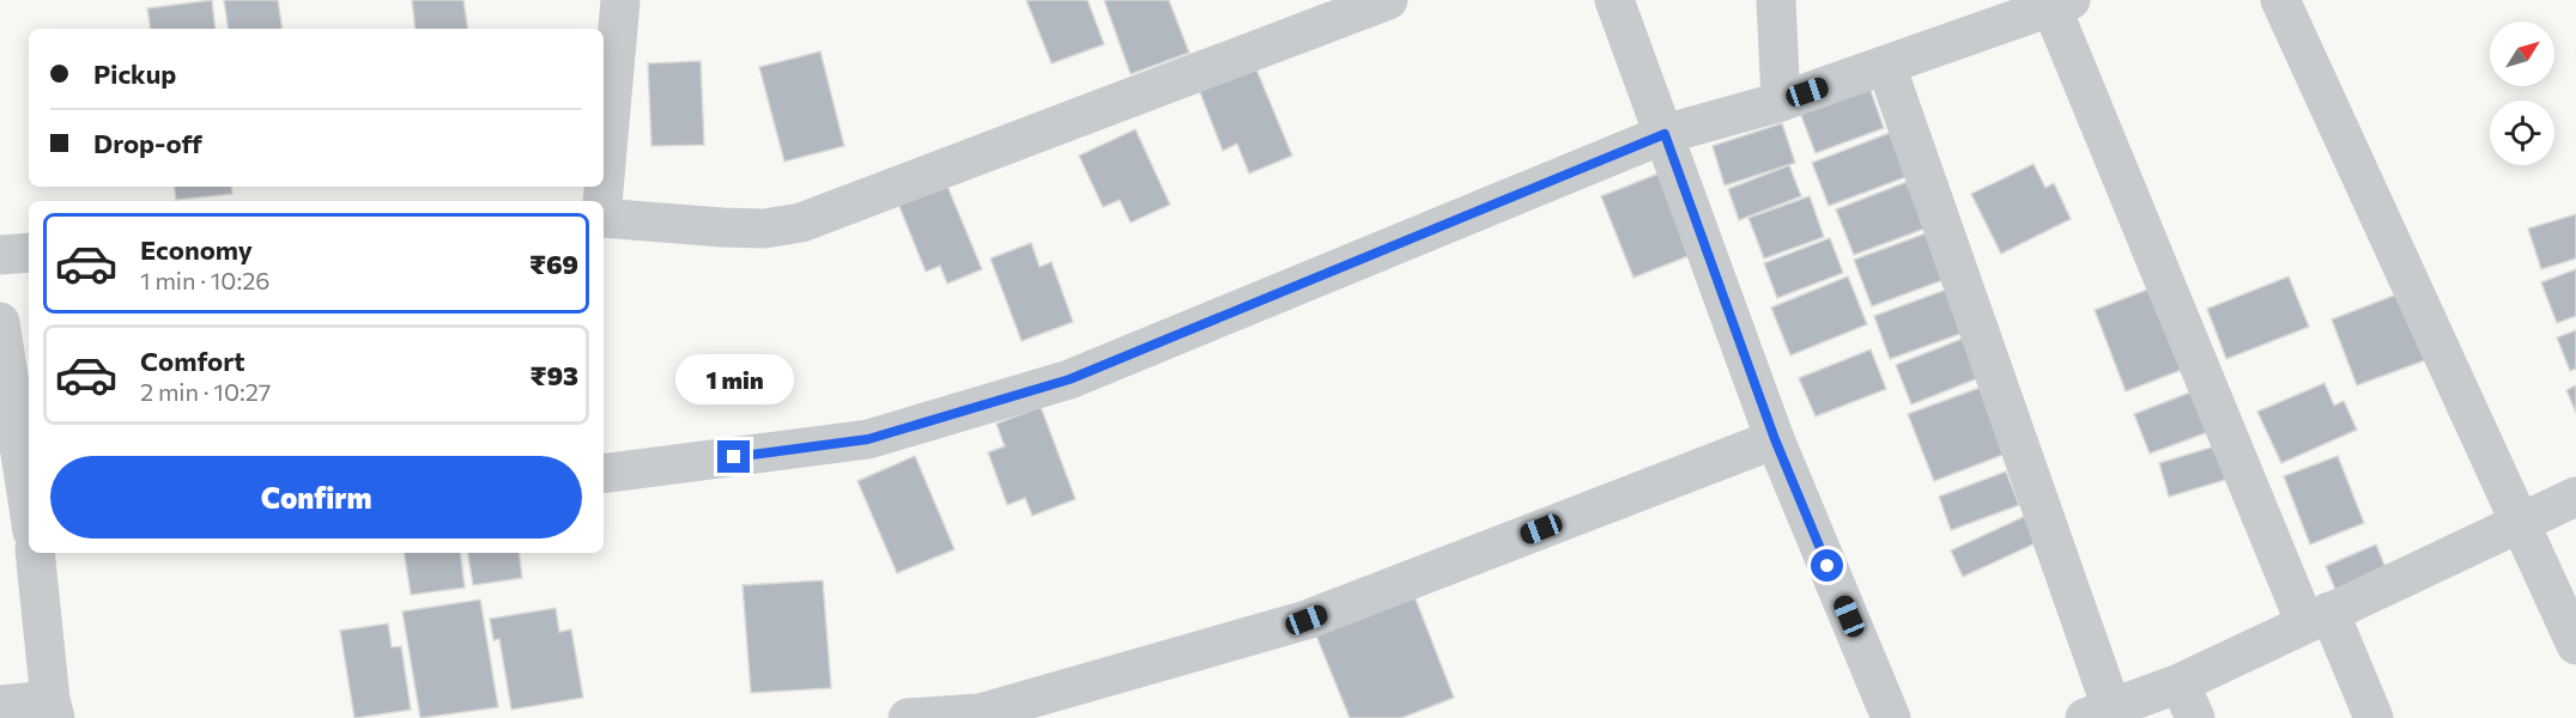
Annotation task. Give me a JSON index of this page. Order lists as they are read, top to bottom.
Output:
{
  "north": "top right",
  "page": {
    "banner": ["Pickup", "Drop-off"],
    "list": [
      {
        "name": "Economy",
        "note": "1 min · 10:26",
        "value": "₹69"
      },
      {
        "name": "Comfort",
        "note": "2 min · 10:27",
        "value": "₹93"
      }
    ],
    "bubble": "1 min",
    "buttons": "Confirm"
  }
}
